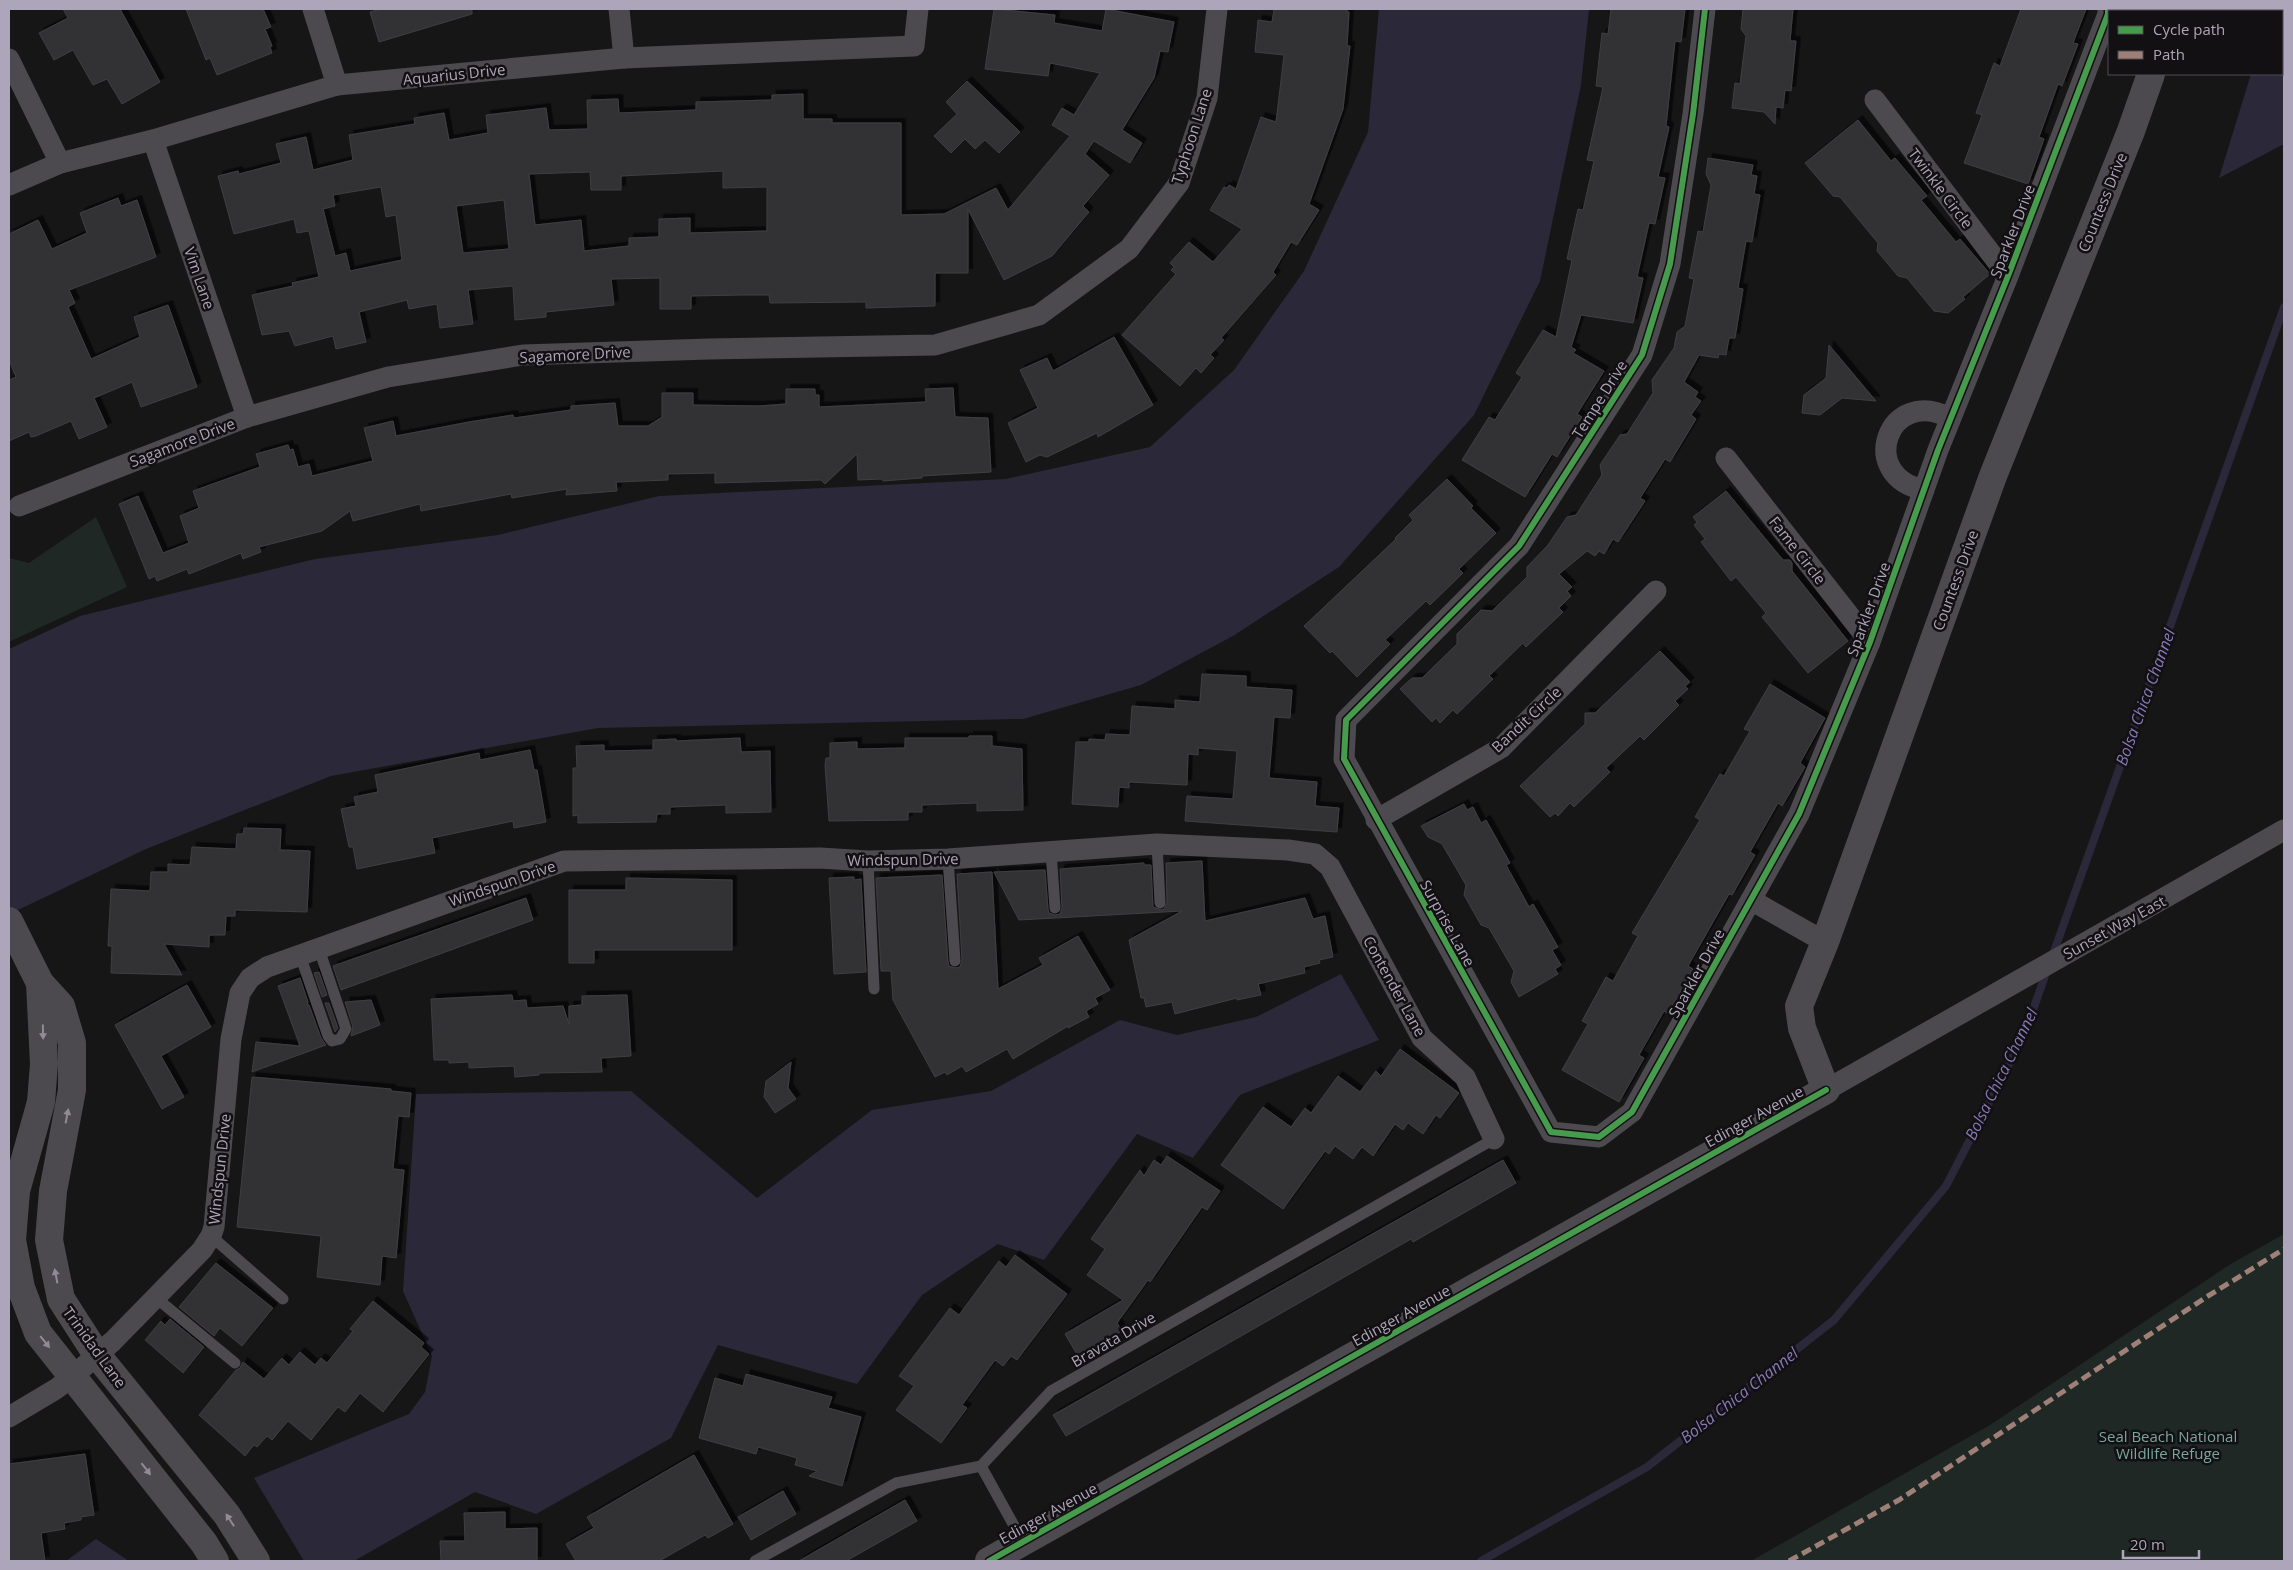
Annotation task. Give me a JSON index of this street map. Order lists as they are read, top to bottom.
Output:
{
  "streets": {
    "street": [
      "Aquarius Drive",
      "Typhoon Lane",
      "Twinkle Circle",
      "Countess Drive",
      "Sparkler Drive",
      "Vim Lane",
      "Sagamore Drive",
      "Tempe Drive",
      "Fame Circle",
      "Bandit Circle",
      "Windspun Drive",
      "Surprise Lane",
      "Sunset Way East",
      "Contender Lane",
      "Edinger Avenue",
      "Trinidad Lane"
    ],
    "lane": ["Bravata Drive"]
  },
  "crossings": [
    ["Aquarius Drive", "Vim Lane"],
    ["Typhoon Lane", "Sagamore Drive"],
    ["Twinkle Circle", "Sparkler Drive"],
    ["Countess Drive", "Edinger Avenue"],
    ["Sparkler Drive", "Fame Circle"],
    ["Sparkler Drive", "Surprise Lane"],
    ["Vim Lane", "Sagamore Drive"],
    ["Tempe Drive", "Surprise Lane"],
    ["Bandit Circle", "Surprise Lane"],
    ["Windspun Drive", "Contender Lane"],
    ["Windspun Drive", "Trinidad Lane"],
    ["Sunset Way East", "Edinger Avenue"],
    ["Contender Lane", "Bravata Drive"]
  ],
  "water": ["Bolsa Chica Channel"],
  "parks": ["Seal Beach National Wildlife Refuge"],
  "legend": ["Cycle path", "Path"],
  "scale_bar": "20 m"
}
